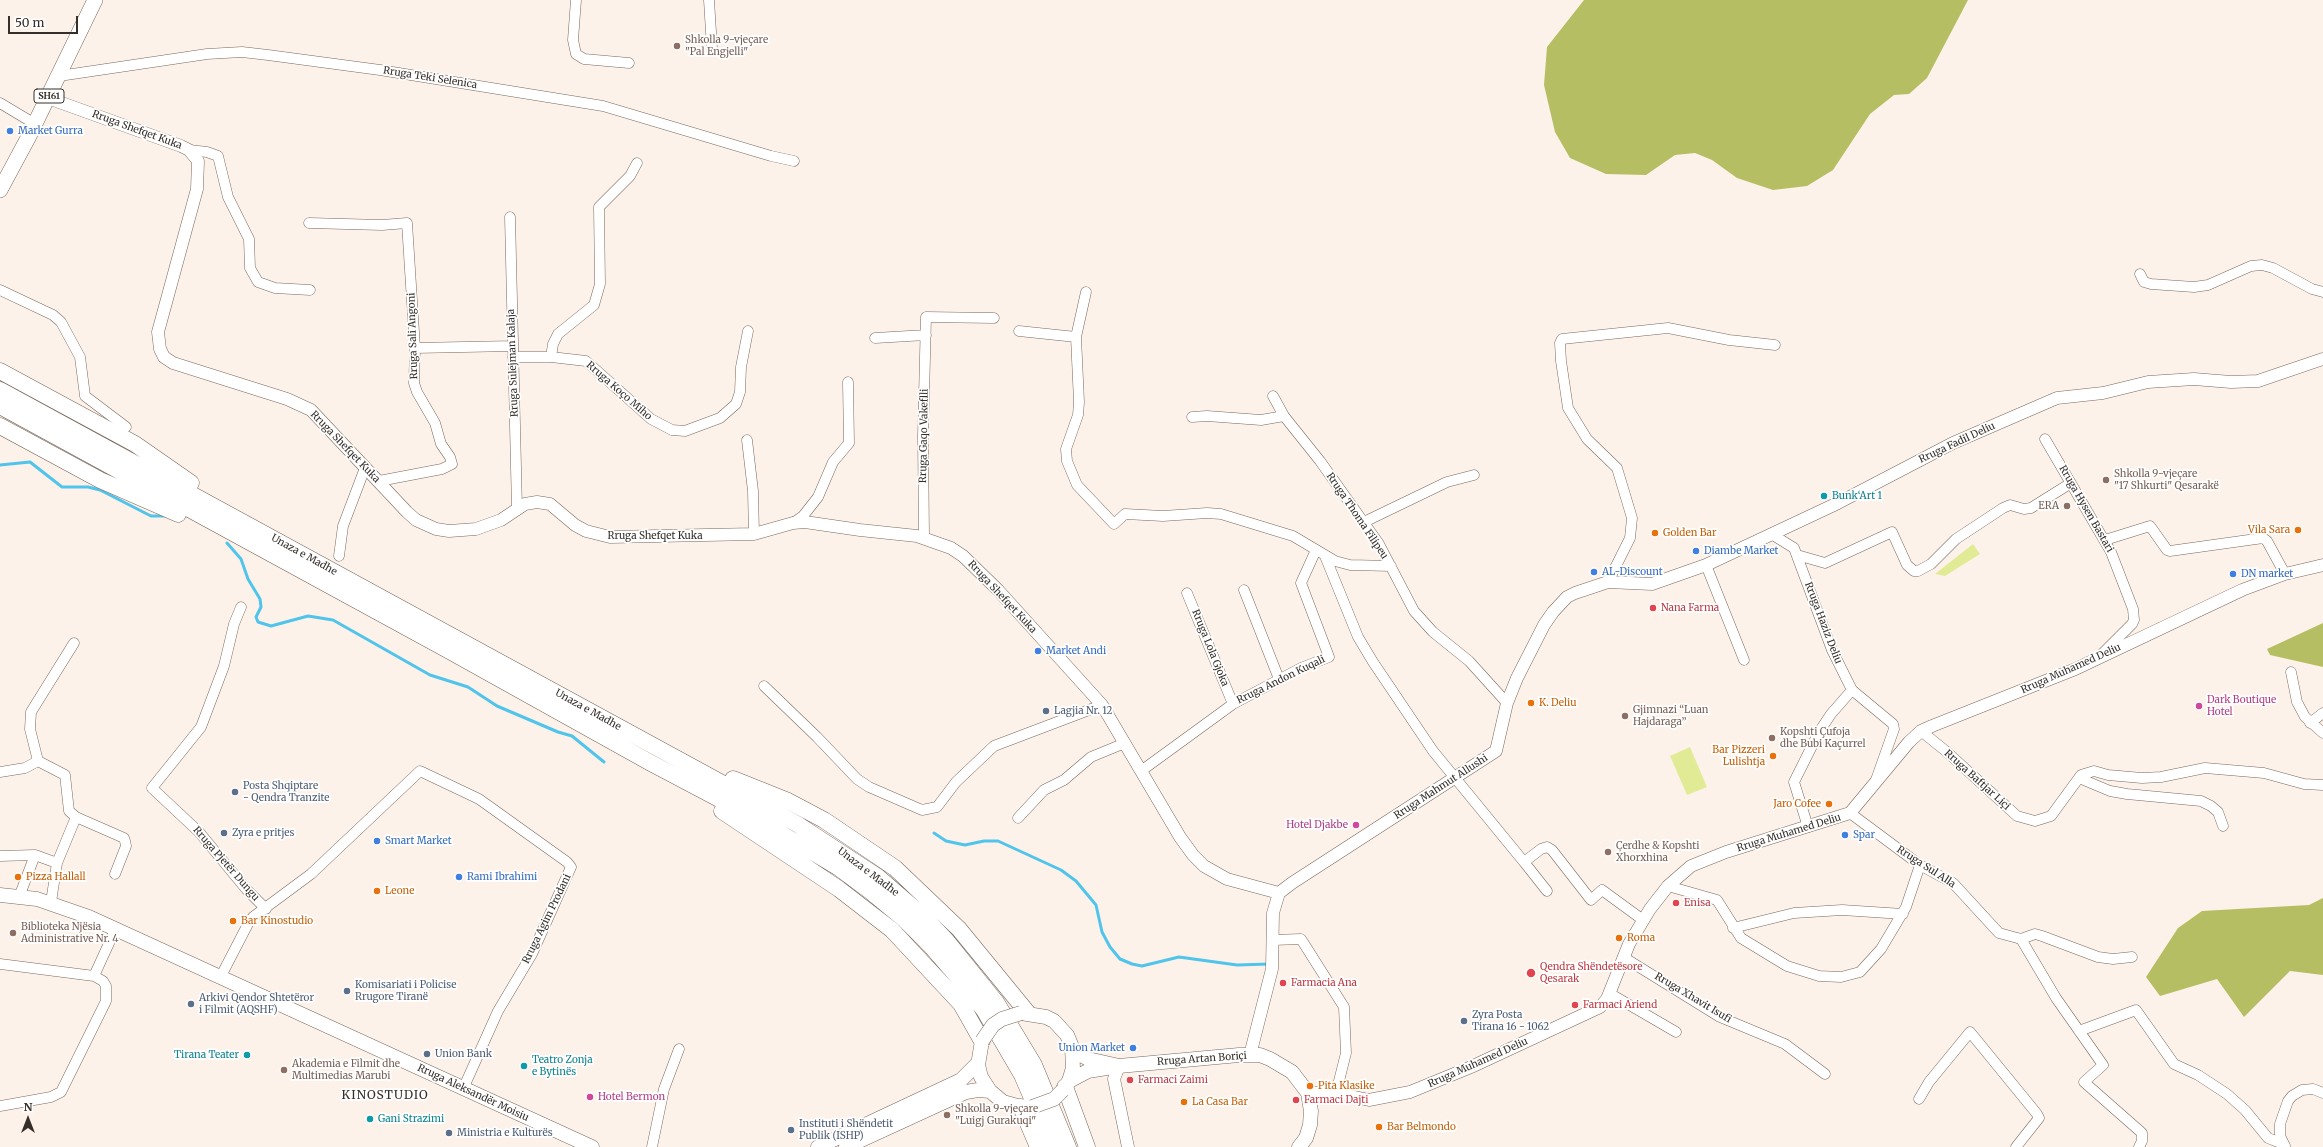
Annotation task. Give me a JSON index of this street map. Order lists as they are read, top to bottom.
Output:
{
  "streets": {
    "highway": ["Unaza e Madhe"],
    "main road": ["SH61", "Rruga Artan Boriçi", "Rruga Aleksandër Moisiu"],
    "street": [
      "Rruga Teki Selenica",
      "Rruga Shefqet Kuka",
      "Rruga Sali Angoni",
      "Rruga Sulejman Kalaja",
      "Rruga Koço Miho",
      "Rruga Gaqo Vakeflli",
      "Rruga Fadil Deliu",
      "Rruga Hysen Bastari",
      "Rruga Thoma Filipeu",
      "Rruga Haziz Deliu",
      "Rruga Lola Gjoka",
      "Rruga Muhamed Deliu",
      "Rruga Andon Kuqali",
      "Rruga Baftjar Liçi",
      "Rruga Mahmut Allushi",
      "Rruga Pjetër Dungu",
      "Rruga Sul Alla",
      "Rruga Agim Prodani",
      "Rruga Xhavit Isufi"
    ]
  },
  "crossings": [
    ["Rruga Teki Selenica", "SH61"],
    ["SH61", "Rruga Shefqet Kuka"],
    ["Rruga Shefqet Kuka", "Rruga Sali Angoni"],
    ["Rruga Shefqet Kuka", "Rruga Sulejman Kalaja"],
    ["Rruga Shefqet Kuka", "Rruga Gaqo Vakeflli"],
    ["Rruga Shefqet Kuka", "Rruga Andon Kuqali"],
    ["Rruga Shefqet Kuka", "Rruga Mahmut Allushi"],
    ["Rruga Sulejman Kalaja", "Rruga Koço Miho"],
    ["Rruga Fadil Deliu", "Rruga Haziz Deliu"],
    ["Rruga Fadil Deliu", "Rruga Mahmut Allushi"],
    ["Rruga Hysen Bastari", "Rruga Muhamed Deliu"],
    ["Rruga Thoma Filipeu", "Rruga Mahmut Allushi"],
    ["Rruga Lola Gjoka", "Rruga Andon Kuqali"],
    ["Rruga Muhamed Deliu", "Rruga Baftjar Liçi"],
    ["Rruga Muhamed Deliu", "Rruga Sul Alla"],
    ["Rruga Muhamed Deliu", "Rruga Xhavit Isufi"],
    ["Rruga Muhamed Deliu", "Rruga Artan Boriçi"],
    ["Rruga Pjetër Dungu", "Rruga Agim Prodani"],
    ["Rruga Pjetër Dungu", "Rruga Aleksandër Moisiu"],
    ["Rruga Agim Prodani", "Rruga Aleksandër Moisiu"]
  ],
  "districts": ["KINOSTUDIO"],
  "places": [
    "Shkolla 9-vjeçare \"Pal Engjelli\"",
    "Market Gurra",
    "Shkolla 9-vjeçare \"17 Shkurti\" Qesarakë",
    "Bunk‘Art 1",
    "ERA",
    "Vila Sara",
    "Golden Bar",
    "Diambe Market",
    "AL-Discount",
    "DN market",
    "Nana Farma",
    "Market Andi",
    "K. Deliu",
    "Dark Boutique Hotel",
    "Lagjia Nr. 12",
    "Gjimnazi “Luan Hajdaraga”",
    "Kopshti Çufoja dhe Bubi Kaçurrel",
    "Bar Pizzeri Lulishtja",
    "Posta Shqiptare - Qendra Tranzite",
    "Jaro Cofee",
    "Hotel Djakbe",
    "Zyra e pritjes",
    "Spar",
    "Smart Market",
    "Çerdhe & Kopshti Xhorxhina",
    "Pizza Hallall",
    "Rami Ibrahimi",
    "Leone",
    "Enisa",
    "Bar Kinostudio",
    "Biblioteka Njësia Administrative Nr. 4",
    "Roma",
    "Qendra Shëndetësore Qesarak",
    "Farmacia Ana",
    "Komisariati i Policise Rrugore Tiranë",
    "Arkivi Qendor Shtetëror i Filmit (AQSHF)",
    "Farmaci Ariend",
    "Zyra Posta Tirana 16 - 1062",
    "Union Market",
    "Union Bank",
    "Tirana Teater",
    "Teatro Zonja e Bytinës",
    "Akademia e Filmit dhe Multimedias Marubi",
    "Farmaci Zaimi",
    "Pita Klasike",
    "Hotel Bermon",
    "Farmaci Dajti",
    "La Casa Bar",
    "Shkolla 9-vjeçare \"Luigj Gurakuqi\"",
    "Gani Strazimi",
    "Bar Belmondo",
    "Instituti i Shëndetit Publik (ISHP)",
    "Ministria e Kulturës"
  ],
  "scale_bar": "50 m",
  "north": "top"
}
